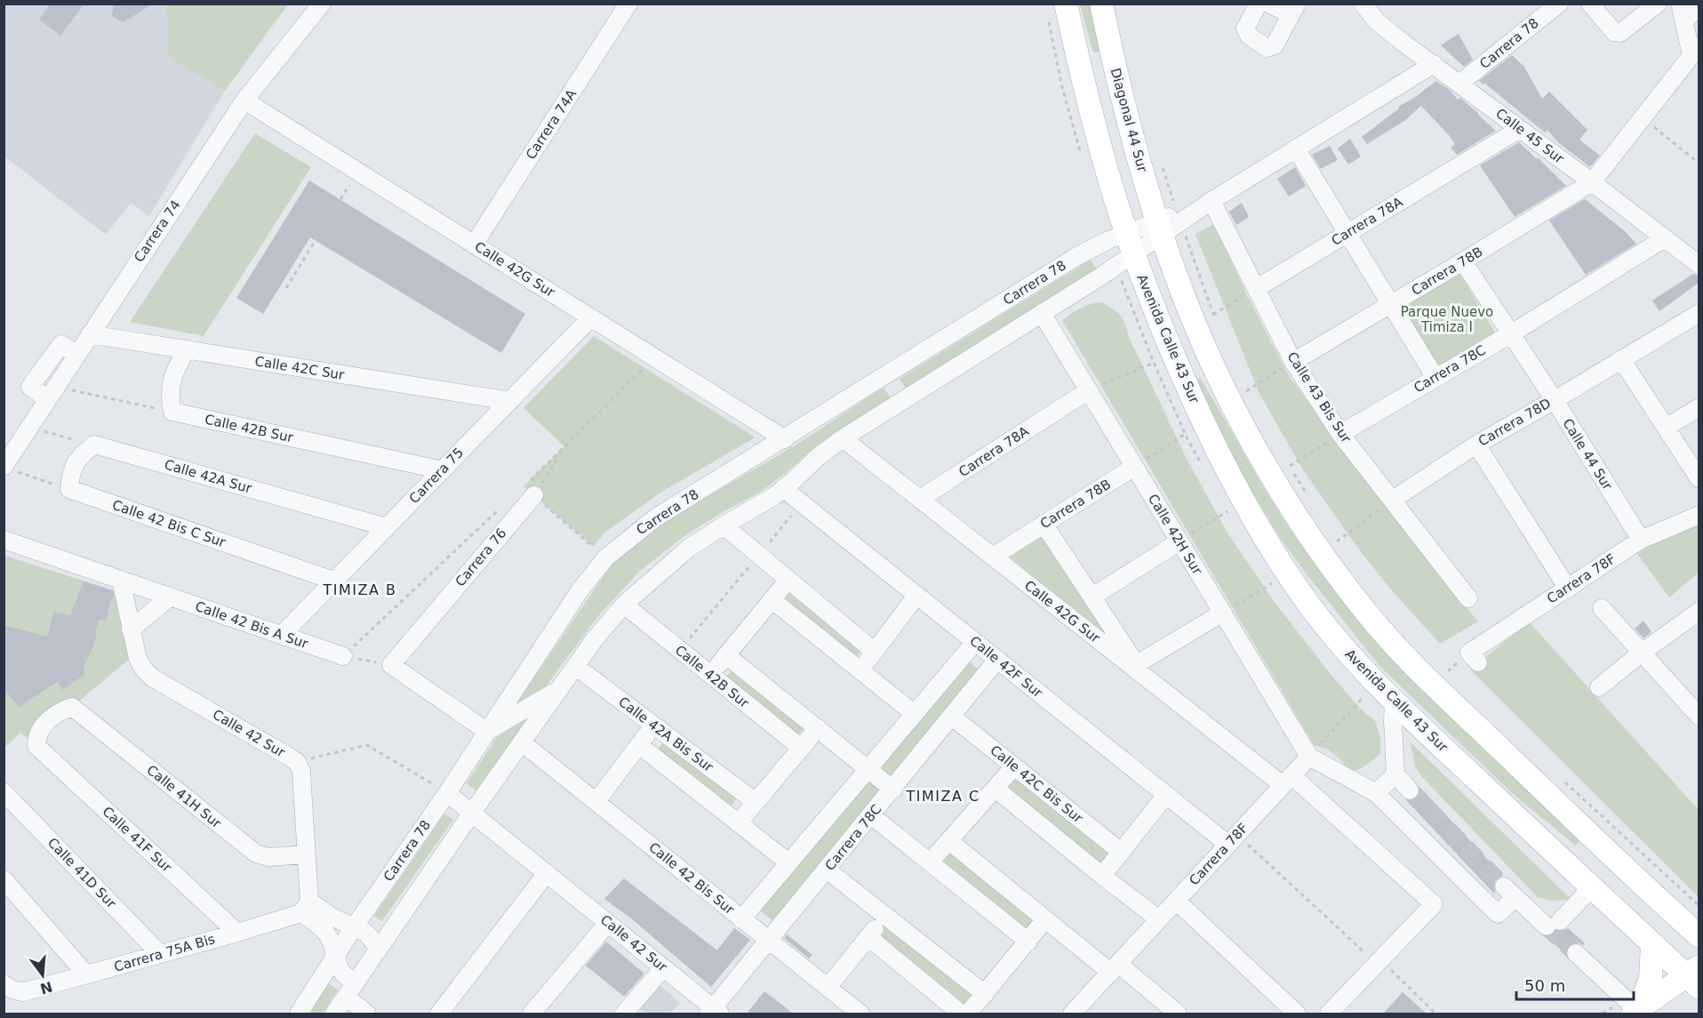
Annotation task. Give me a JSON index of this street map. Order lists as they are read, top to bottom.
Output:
{
  "streets": {
    "main road": ["Diagonal 44 Sur", "Avenida Calle 43 Sur"],
    "street": [
      "Carrera 78",
      "Carrera 74A",
      "Calle 45 Sur",
      "Carrera 78A",
      "Carrera 74",
      "Calle 42G Sur",
      "Carrera 78B",
      "Calle 42C Sur",
      "Carrera 78C",
      "Calle 43 Bis Sur",
      "Carrera 78D",
      "Calle 42B Sur",
      "Calle 44 Sur",
      "Carrera 75",
      "Calle 42A Sur",
      "Calle 42 Bis C Sur",
      "Calle 42H Sur",
      "Carrera 76",
      "Carrera 78F",
      "Calle 42 Bis A Sur",
      "Calle 42F Sur",
      "Calle 42 Sur",
      "Calle 42A Bis Sur",
      "Calle 42C Bis Sur",
      "Calle 41H Sur",
      "Calle 41F Sur",
      "Calle 41D Sur",
      "Calle 42 Bis Sur",
      "Carrera 75A Bis"
    ]
  },
  "crossings": [
    ["Carrera 78", "Diagonal 44 Sur"],
    ["Carrera 78", "Calle 45 Sur"],
    ["Carrera 78", "Calle 42G Sur"],
    ["Carrera 78", "Avenida Calle 43 Sur"],
    ["Carrera 78", "Calle 43 Bis Sur"],
    ["Carrera 78", "Calle 42B Sur"],
    ["Carrera 78", "Calle 42H Sur"],
    ["Carrera 78", "Calle 42F Sur"],
    ["Carrera 78", "Calle 42 Sur"],
    ["Carrera 78", "Calle 42A Bis Sur"],
    ["Carrera 78", "Calle 42 Bis Sur"],
    ["Carrera 74A", "Calle 42G Sur"],
    ["Calle 45 Sur", "Carrera 78A"],
    ["Calle 45 Sur", "Carrera 78B"],
    ["Calle 45 Sur", "Carrera 78C"],
    ["Carrera 78A", "Calle 42G Sur"],
    ["Carrera 78A", "Calle 43 Bis Sur"],
    ["Carrera 78A", "Calle 42H Sur"],
    ["Carrera 74", "Calle 42G Sur"],
    ["Carrera 74", "Calle 42C Sur"],
    ["Calle 42G Sur", "Carrera 78B"],
    ["Calle 42G Sur", "Carrera 75"],
    ["Calle 42G Sur", "Carrera 78F"],
    ["Carrera 78B", "Calle 43 Bis Sur"],
    ["Carrera 78B", "Calle 44 Sur"],
    ["Carrera 78B", "Calle 42H Sur"],
    ["Calle 42C Sur", "Carrera 75"],
    ["Carrera 78C", "Calle 43 Bis Sur"],
    ["Carrera 78C", "Calle 44 Sur"],
    ["Carrera 78C", "Calle 42F Sur"],
    ["Carrera 78C", "Calle 42 Sur"],
    ["Carrera 78C", "Calle 42C Bis Sur"],
    ["Carrera 78C", "Calle 42 Bis Sur"],
    ["Calle 43 Bis Sur", "Carrera 78D"],
    ["Carrera 78D", "Calle 44 Sur"],
    ["Calle 42B Sur", "Carrera 75"],
    ["Calle 44 Sur", "Carrera 78F"],
    ["Carrera 75", "Calle 42A Sur"],
    ["Carrera 75", "Calle 42 Bis C Sur"],
    ["Carrera 75", "Calle 42 Bis A Sur"],
    ["Calle 42H Sur", "Carrera 78F"],
    ["Carrera 78F", "Calle 42F Sur"],
    ["Calle 42 Bis A Sur", "Calle 42 Sur"],
    ["Calle 42 Sur", "Calle 41H Sur"],
    ["Calle 42 Sur", "Carrera 75A Bis"],
    ["Calle 41H Sur", "Calle 41F Sur"],
    ["Calle 41F Sur", "Carrera 75A Bis"],
    ["Calle 41D Sur", "Carrera 75A Bis"]
  ],
  "districts": ["TIMIZA B", "TIMIZA C"],
  "parks": ["Parque Nuevo Timiza I"],
  "scale_bar": "50 m",
  "north": "bottom"
}
